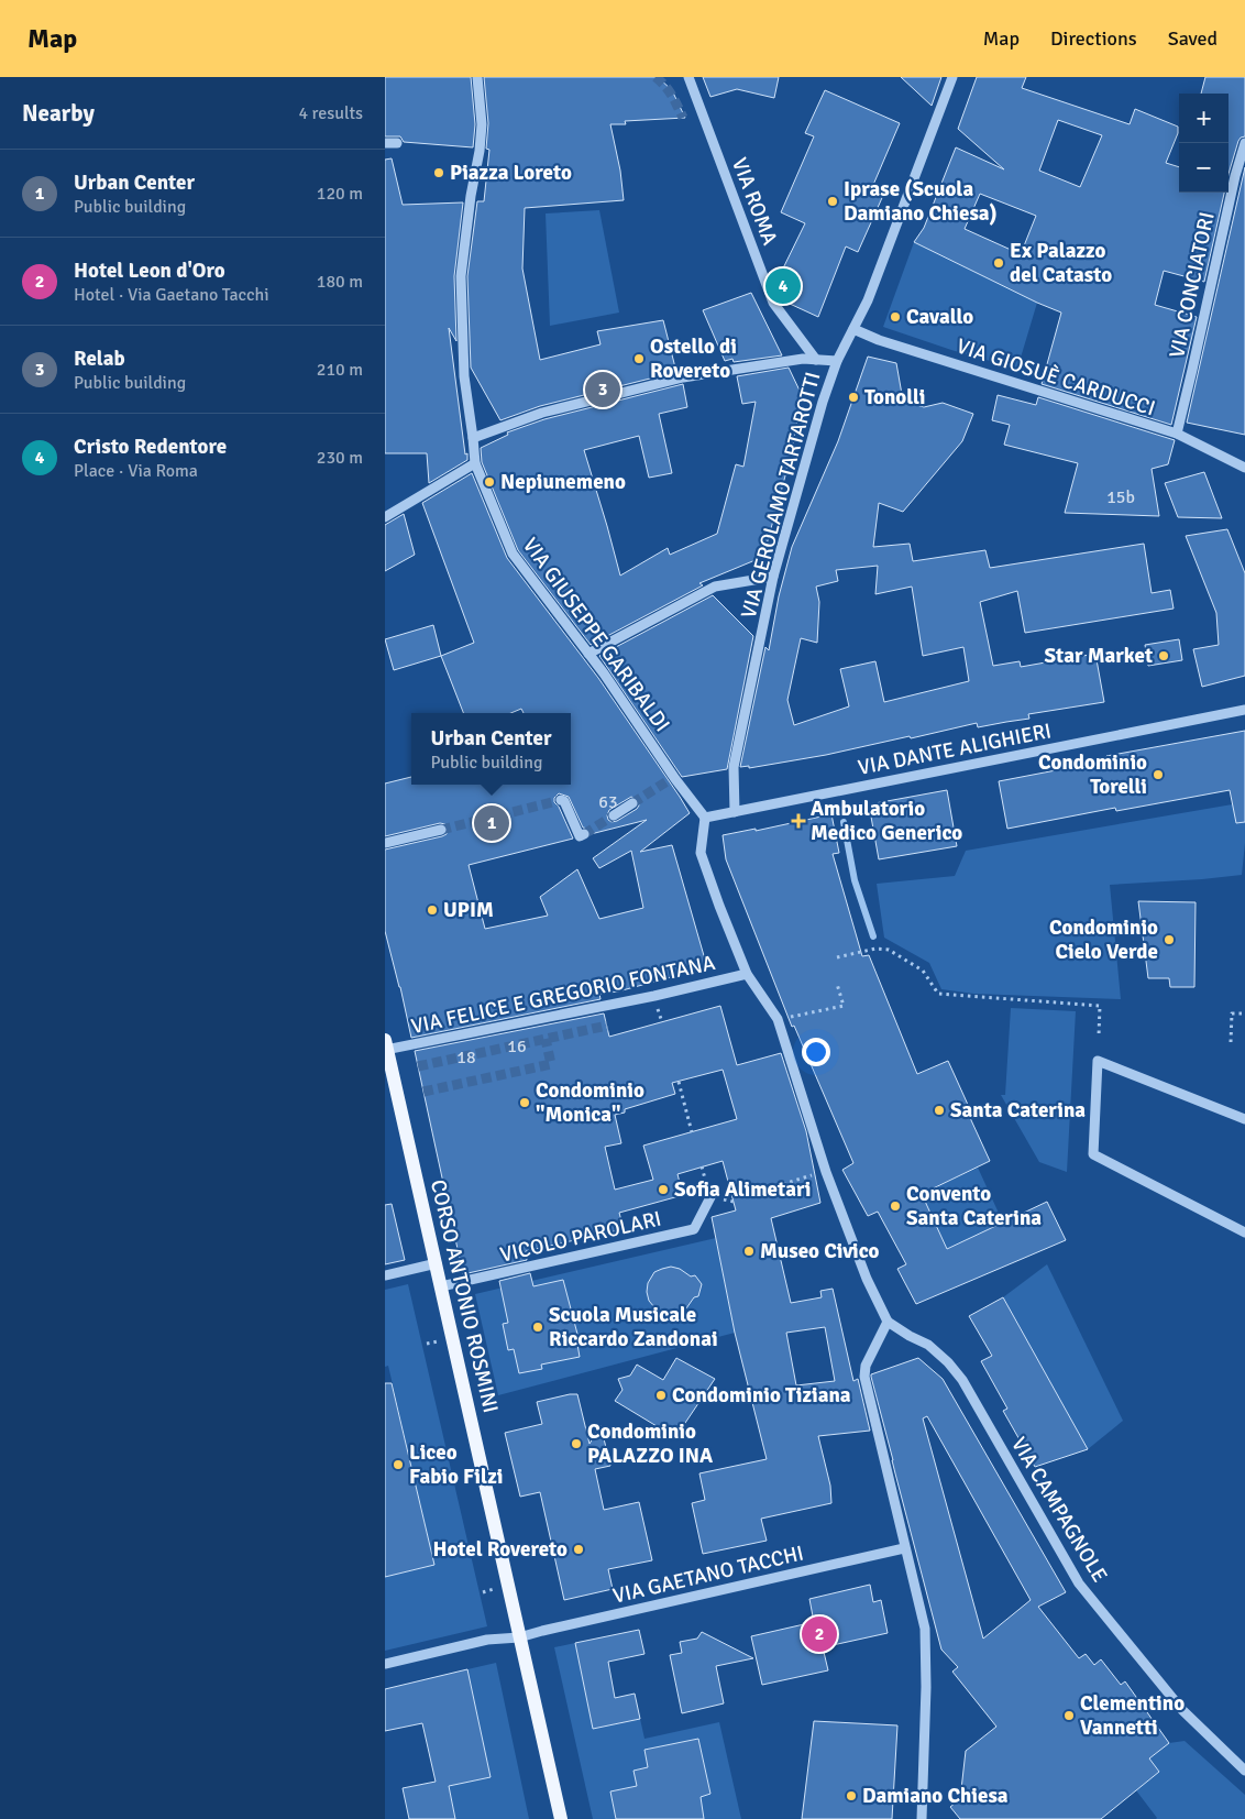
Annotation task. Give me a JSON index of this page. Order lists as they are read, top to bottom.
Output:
{
  "streets": {
    "main road": ["CORSO ANTONIO ROSMINI"],
    "street": [
      "VIA ROMA",
      "VIA CONCIATORI",
      "VIA GIOSUÈ CARDUCCI",
      "VIA GEROLAMO TARTAROTTI",
      "VIA GIUSEPPE GARIBALDI",
      "VIA DANTE ALIGHIERI",
      "VIA FELICE E GREGORIO FONTANA",
      "VICOLO PAROLARI",
      "VIA CAMPAGNOLE",
      "VIA GAETANO TACCHI"
    ]
  },
  "crossings": [
    ["VIA CONCIATORI", "VIA GIOSUÈ CARDUCCI"],
    ["VIA GIOSUÈ CARDUCCI", "VIA GEROLAMO TARTAROTTI"],
    ["VIA GEROLAMO TARTAROTTI", "VIA DANTE ALIGHIERI"],
    ["VIA GIUSEPPE GARIBALDI", "VIA DANTE ALIGHIERI"],
    ["VIA FELICE E GREGORIO FONTANA", "CORSO ANTONIO ROSMINI"],
    ["VICOLO PAROLARI", "CORSO ANTONIO ROSMINI"],
    ["CORSO ANTONIO ROSMINI", "VIA GAETANO TACCHI"]
  ],
  "places": {
    "other": [
      "Piazza Loreto",
      "Iprase (Scuola Damiano Chiesa)",
      "Ex Palazzo del Catasto",
      "Cavallo",
      "Ostello di Rovereto",
      "Tonolli",
      "Nepiunemeno",
      "Star Market",
      "Condominio Torelli",
      "UPIM",
      "Condominio Cielo Verde",
      "Condominio \"Monica\"",
      "Santa Caterina",
      "Sofia Alimetari",
      "Convento Santa Caterina",
      "Museo Civico",
      "Scuola Musicale Riccardo Zandonai",
      "Condominio Tiziana",
      "Condominio PALAZZO INA",
      "Liceo Fabio Filzi",
      "Hotel Rovereto",
      "Clementino Vannetti",
      "Damiano Chiesa"
    ],
    "health": ["Ambulatorio Medico Generico"]
  },
  "house_numbers": [
    "15b",
    "63",
    "16",
    "18"
  ],
  "page": {
    "header": "Map",
    "nav": ["Map", "Directions", "Saved"],
    "heading": ["Nearby", "4 results"],
    "map_buttons": ["+", "−"],
    "list": [
      {
        "mark": "1",
        "name": "Urban Center",
        "note": "Public building",
        "value": "120 m"
      },
      {
        "mark": "2",
        "name": "Hotel Leon d'Oro",
        "note": "Hotel · Via Gaetano Tacchi",
        "value": "180 m"
      },
      {
        "mark": "3",
        "name": "Relab",
        "note": "Public building",
        "value": "210 m"
      },
      {
        "mark": "4",
        "name": "Cristo Redentore",
        "note": "Place · Via Roma",
        "value": "230 m"
      }
    ],
    "pins": [
      "4",
      "3",
      "1",
      "2"
    ],
    "popup": ["Urban Center", "Public building"]
  }
}
